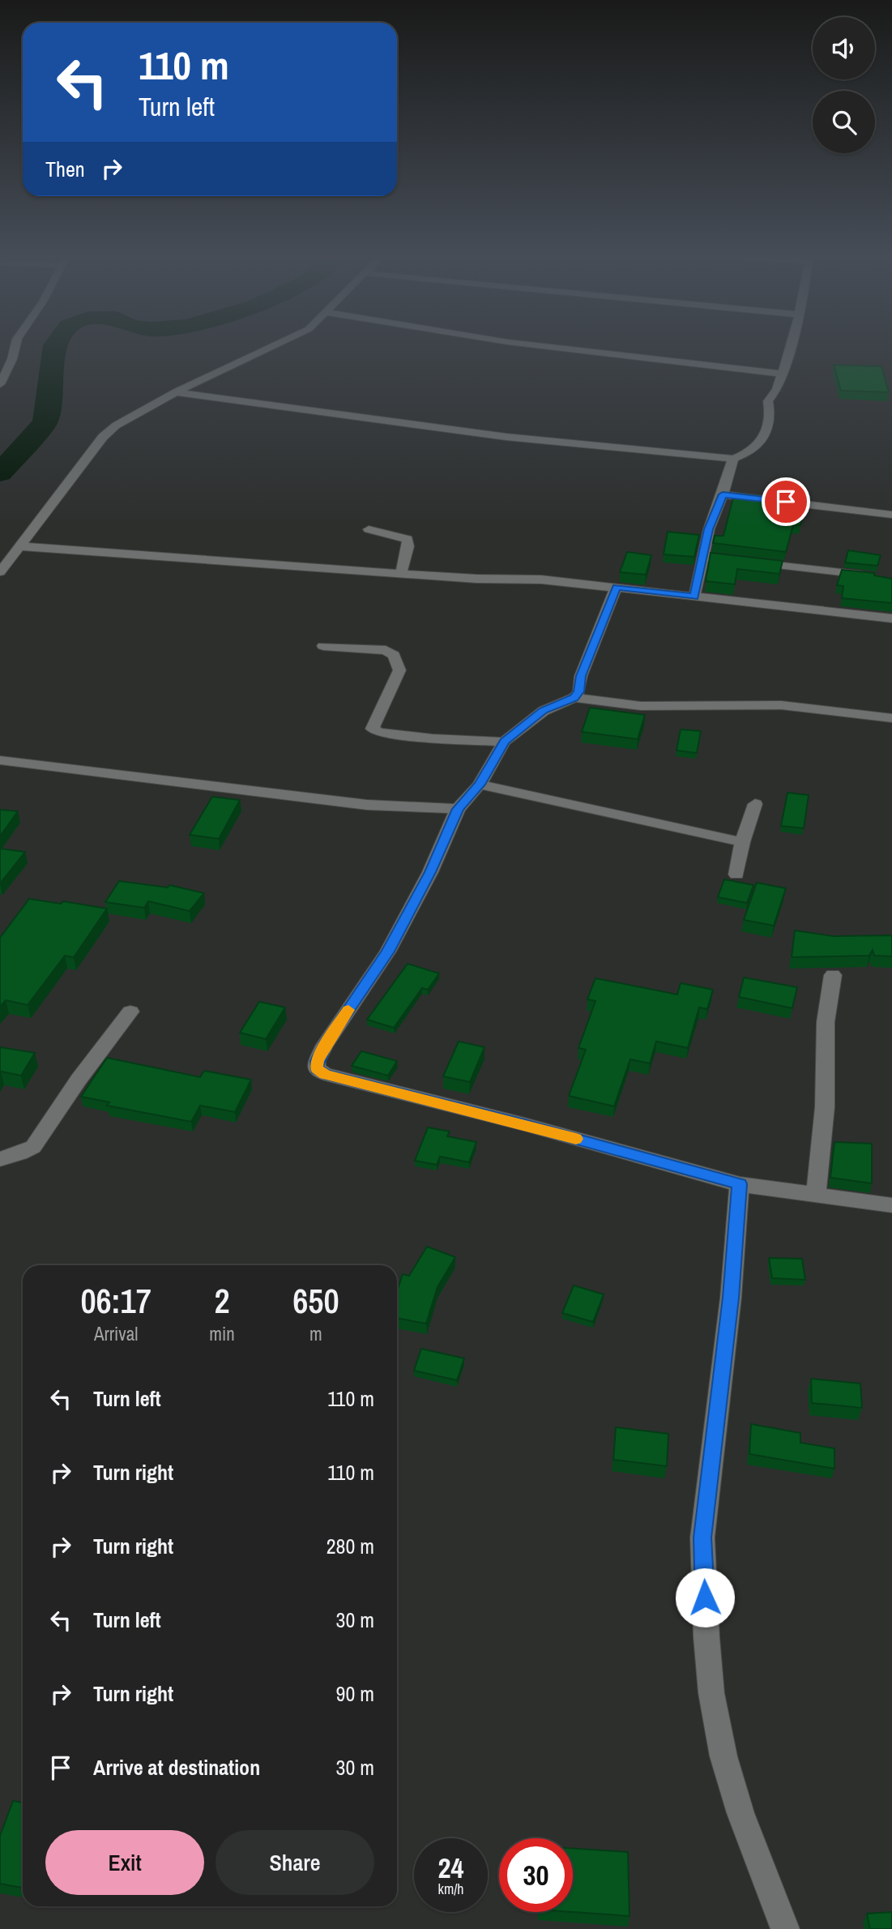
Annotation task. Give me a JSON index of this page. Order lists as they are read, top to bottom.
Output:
{
  "page": {
    "turn": ["110 m", "Turn left"],
    "then": "Then",
    "eta": [
      "06:17",
      "Arrival",
      "2",
      "min",
      "650",
      "m"
    ],
    "list": [
      {
        "name": "Turn left",
        "value": "110 m"
      },
      {
        "name": "Turn right",
        "value": "110 m"
      },
      {
        "name": "Turn right",
        "value": "280 m"
      },
      {
        "name": "Turn left",
        "value": "30 m"
      },
      {
        "name": "Turn right",
        "value": "90 m"
      },
      {
        "name": "Arrive at destination",
        "value": "30 m"
      }
    ],
    "buttons": ["Exit", "Share"],
    "speed": "24 km/h",
    "limit": "30"
  }
}
